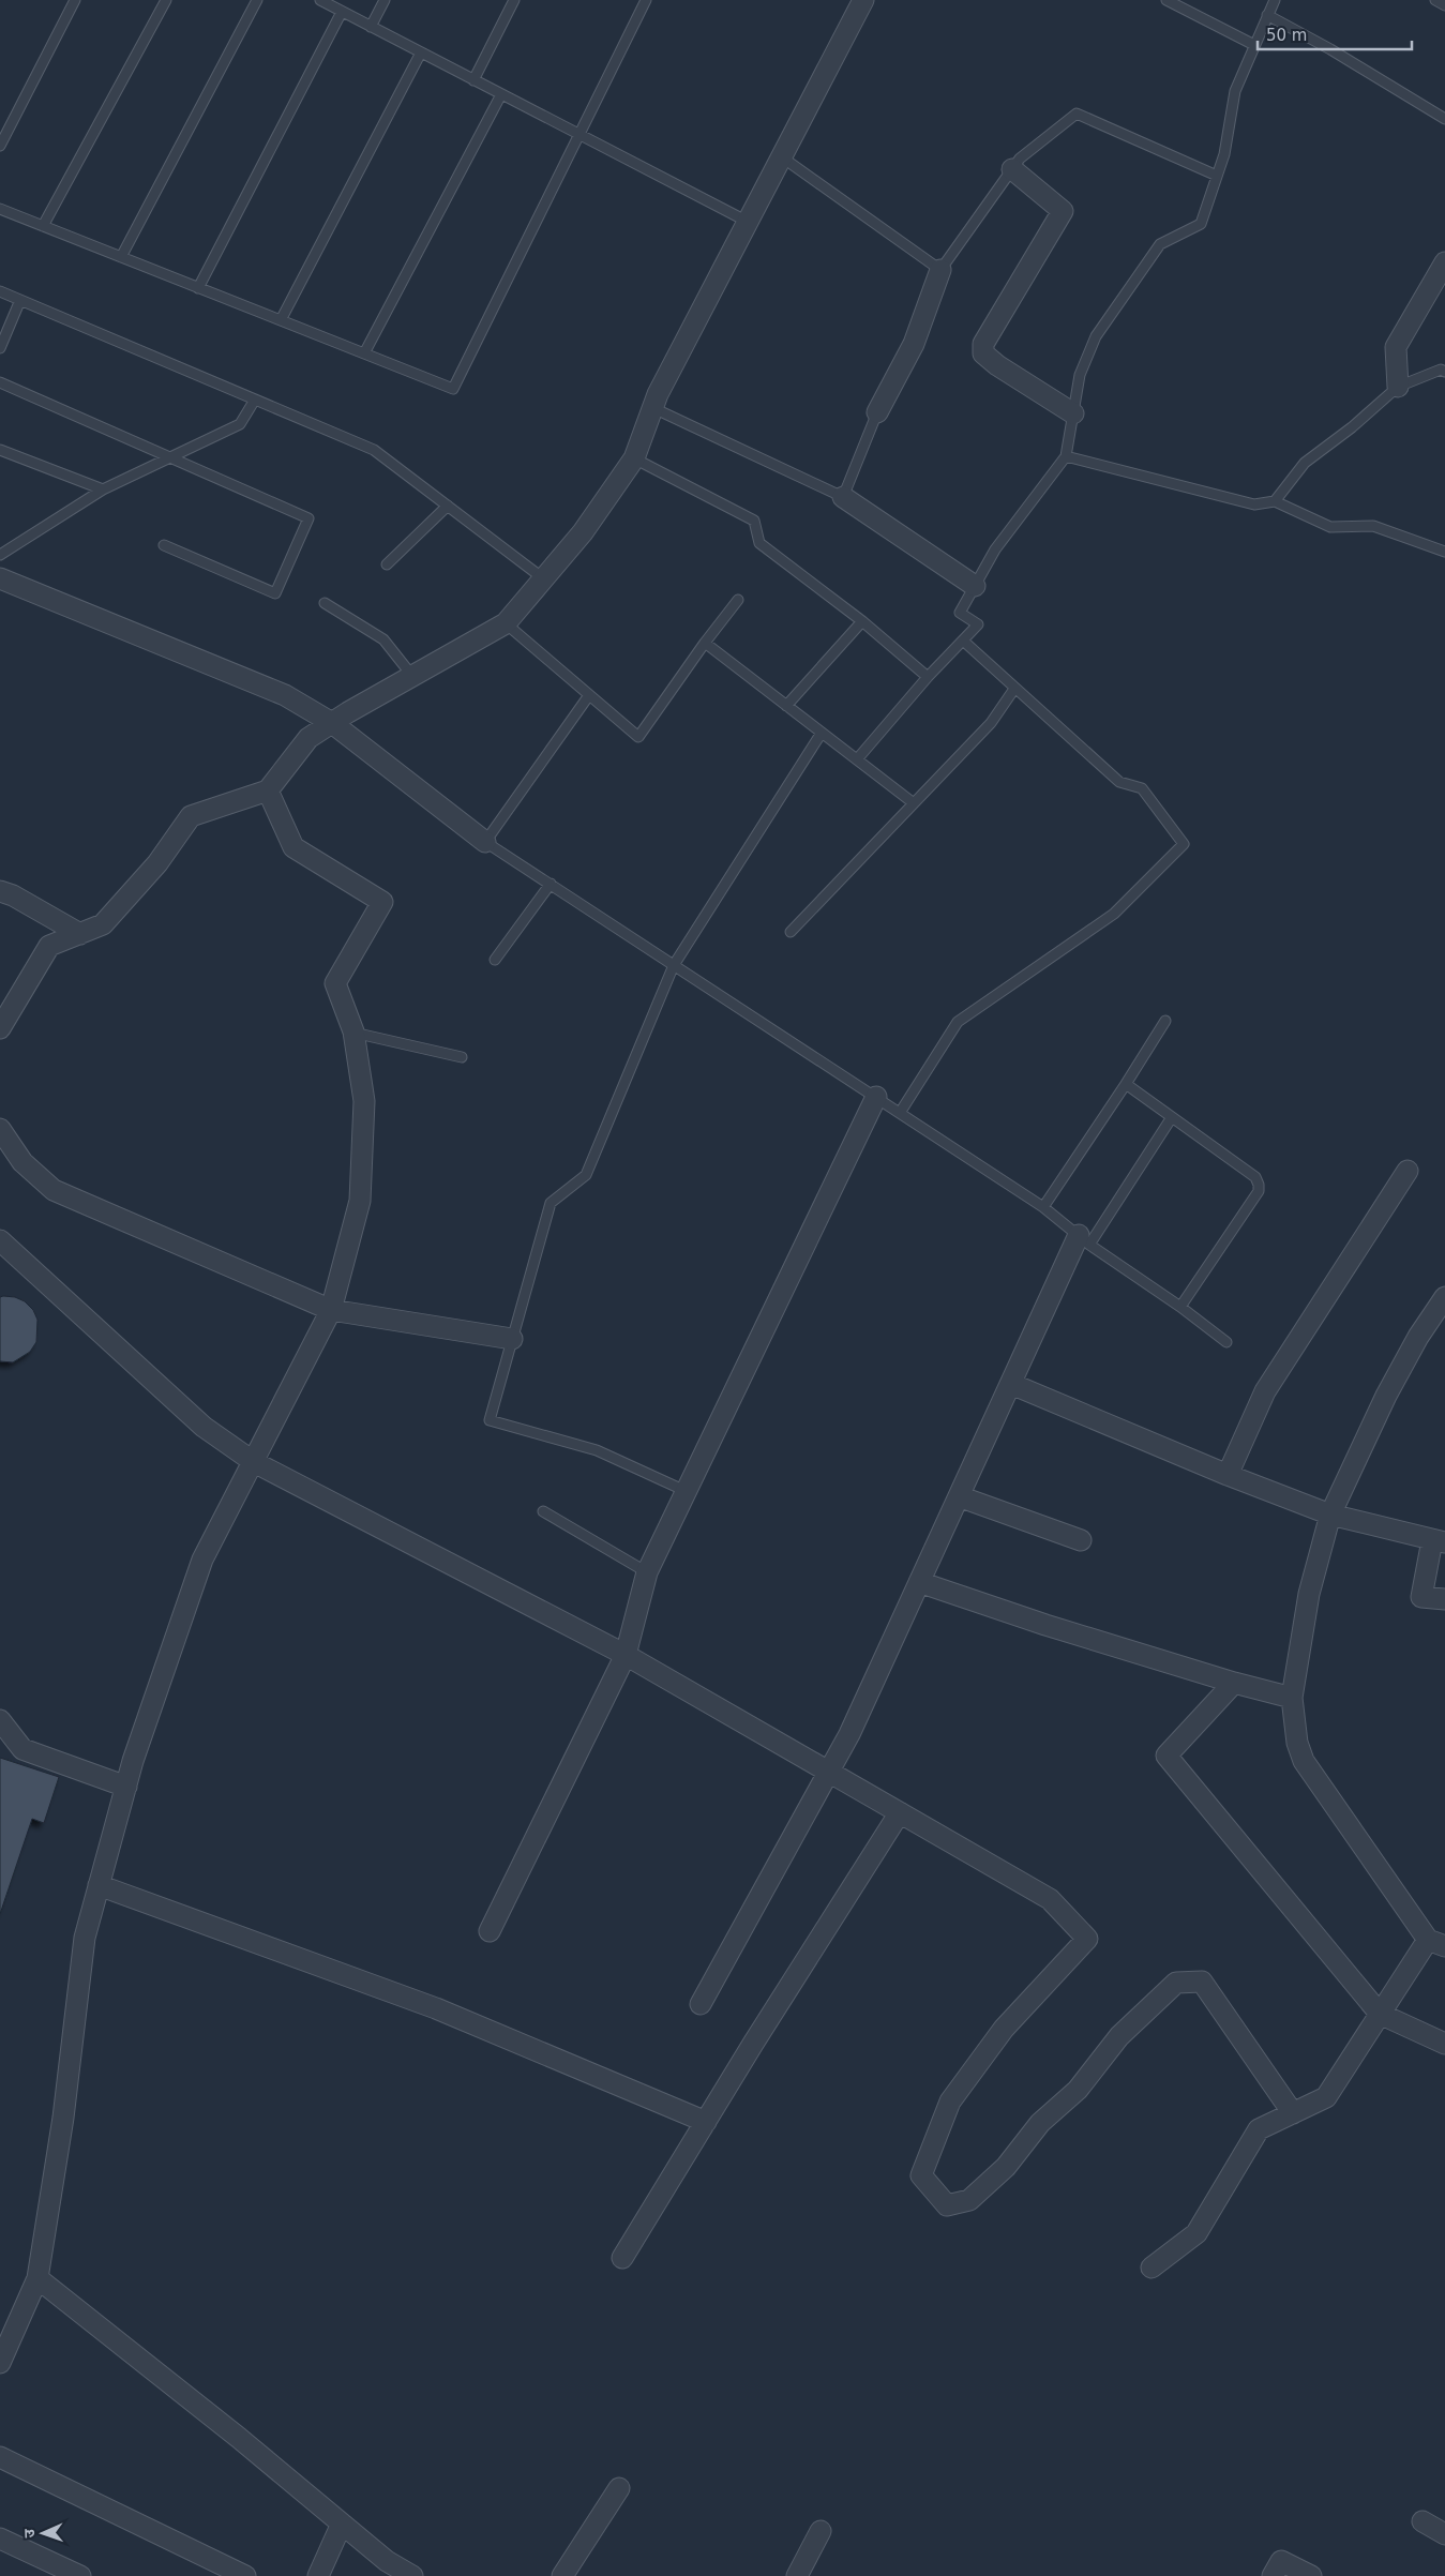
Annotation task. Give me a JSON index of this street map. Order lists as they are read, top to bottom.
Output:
{
  "scale_bar": "50 m",
  "north": "left"
}
